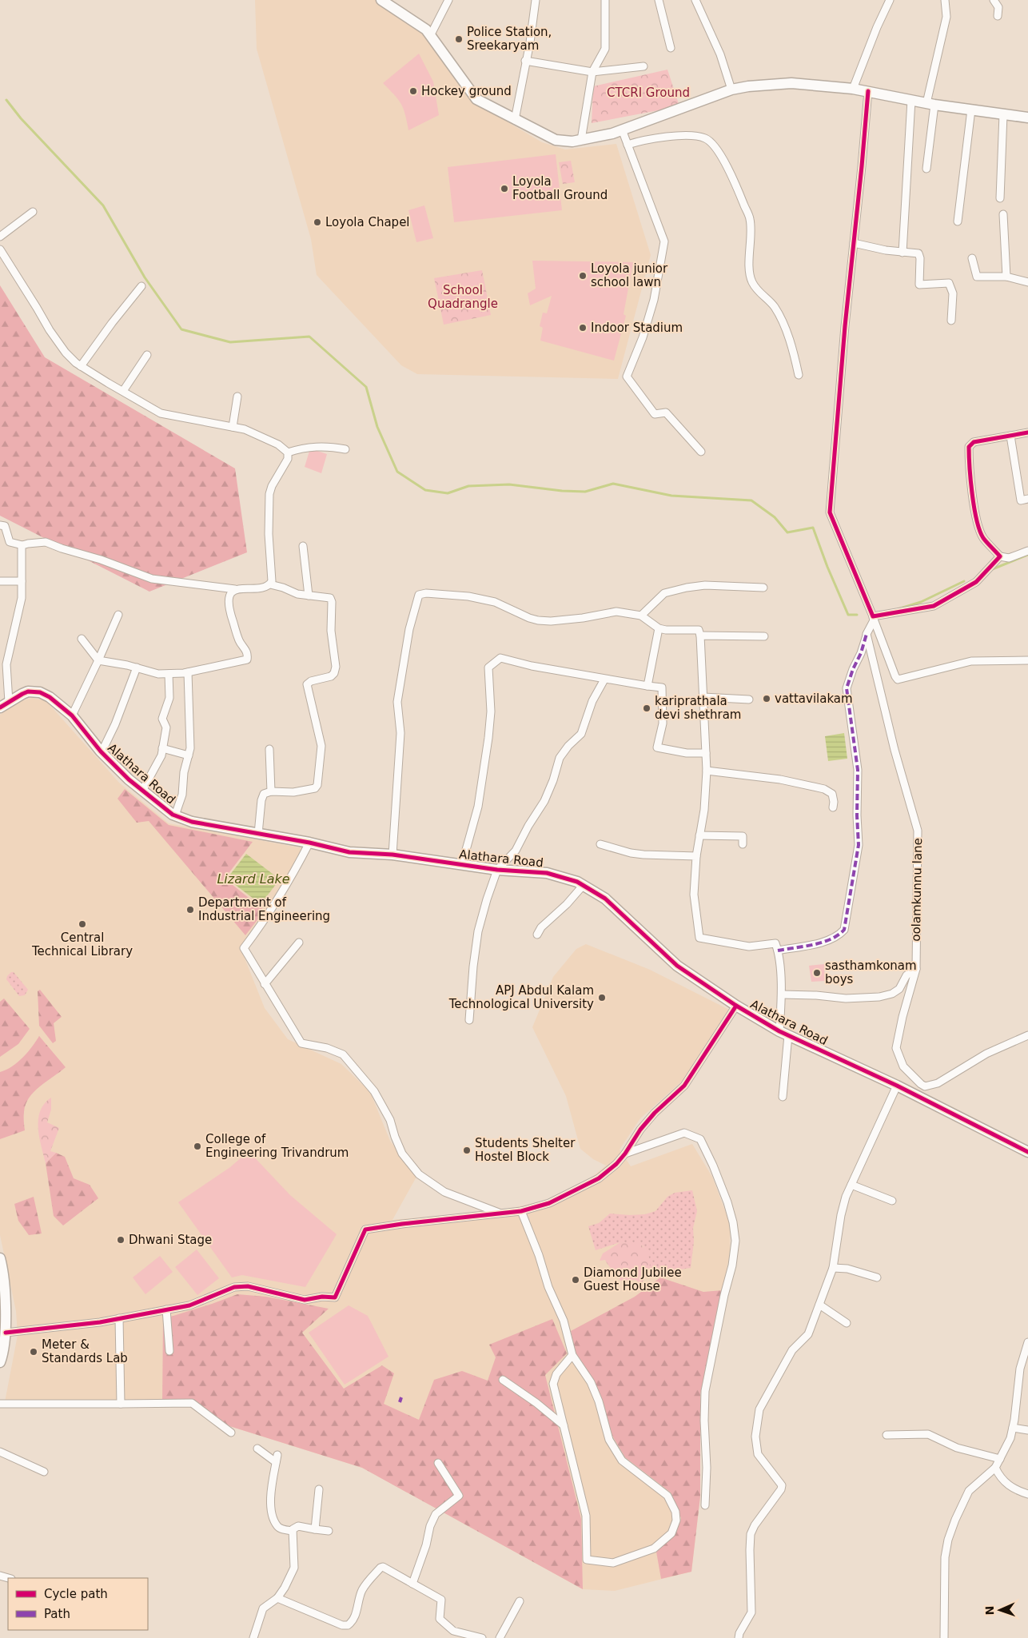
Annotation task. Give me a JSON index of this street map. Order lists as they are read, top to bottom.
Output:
{
  "streets": {
    "street": ["Alathara Road", "oolamkunnu lane"]
  },
  "water": ["Lizard Lake"],
  "parks": ["CTCRI Ground", "School Quadrangle"],
  "places": [
    "Police Station, Sreekaryam",
    "Hockey ground",
    "Loyola Football Ground",
    "Loyola Chapel",
    "Loyola junior school lawn",
    "Indoor Stadium",
    "vattavilakam",
    "kariprathala devi shethram",
    "Department of Industrial Engineering",
    "Central Technical Library",
    "sasthamkonam boys",
    "APJ Abdul Kalam Technological University",
    "College of Engineering Trivandrum",
    "Students Shelter Hostel Block",
    "Dhwani Stage",
    "Diamond Jubilee Guest House",
    "Meter & Standards Lab"
  ],
  "legend": ["Cycle path", "Path"],
  "north": "left"
}
